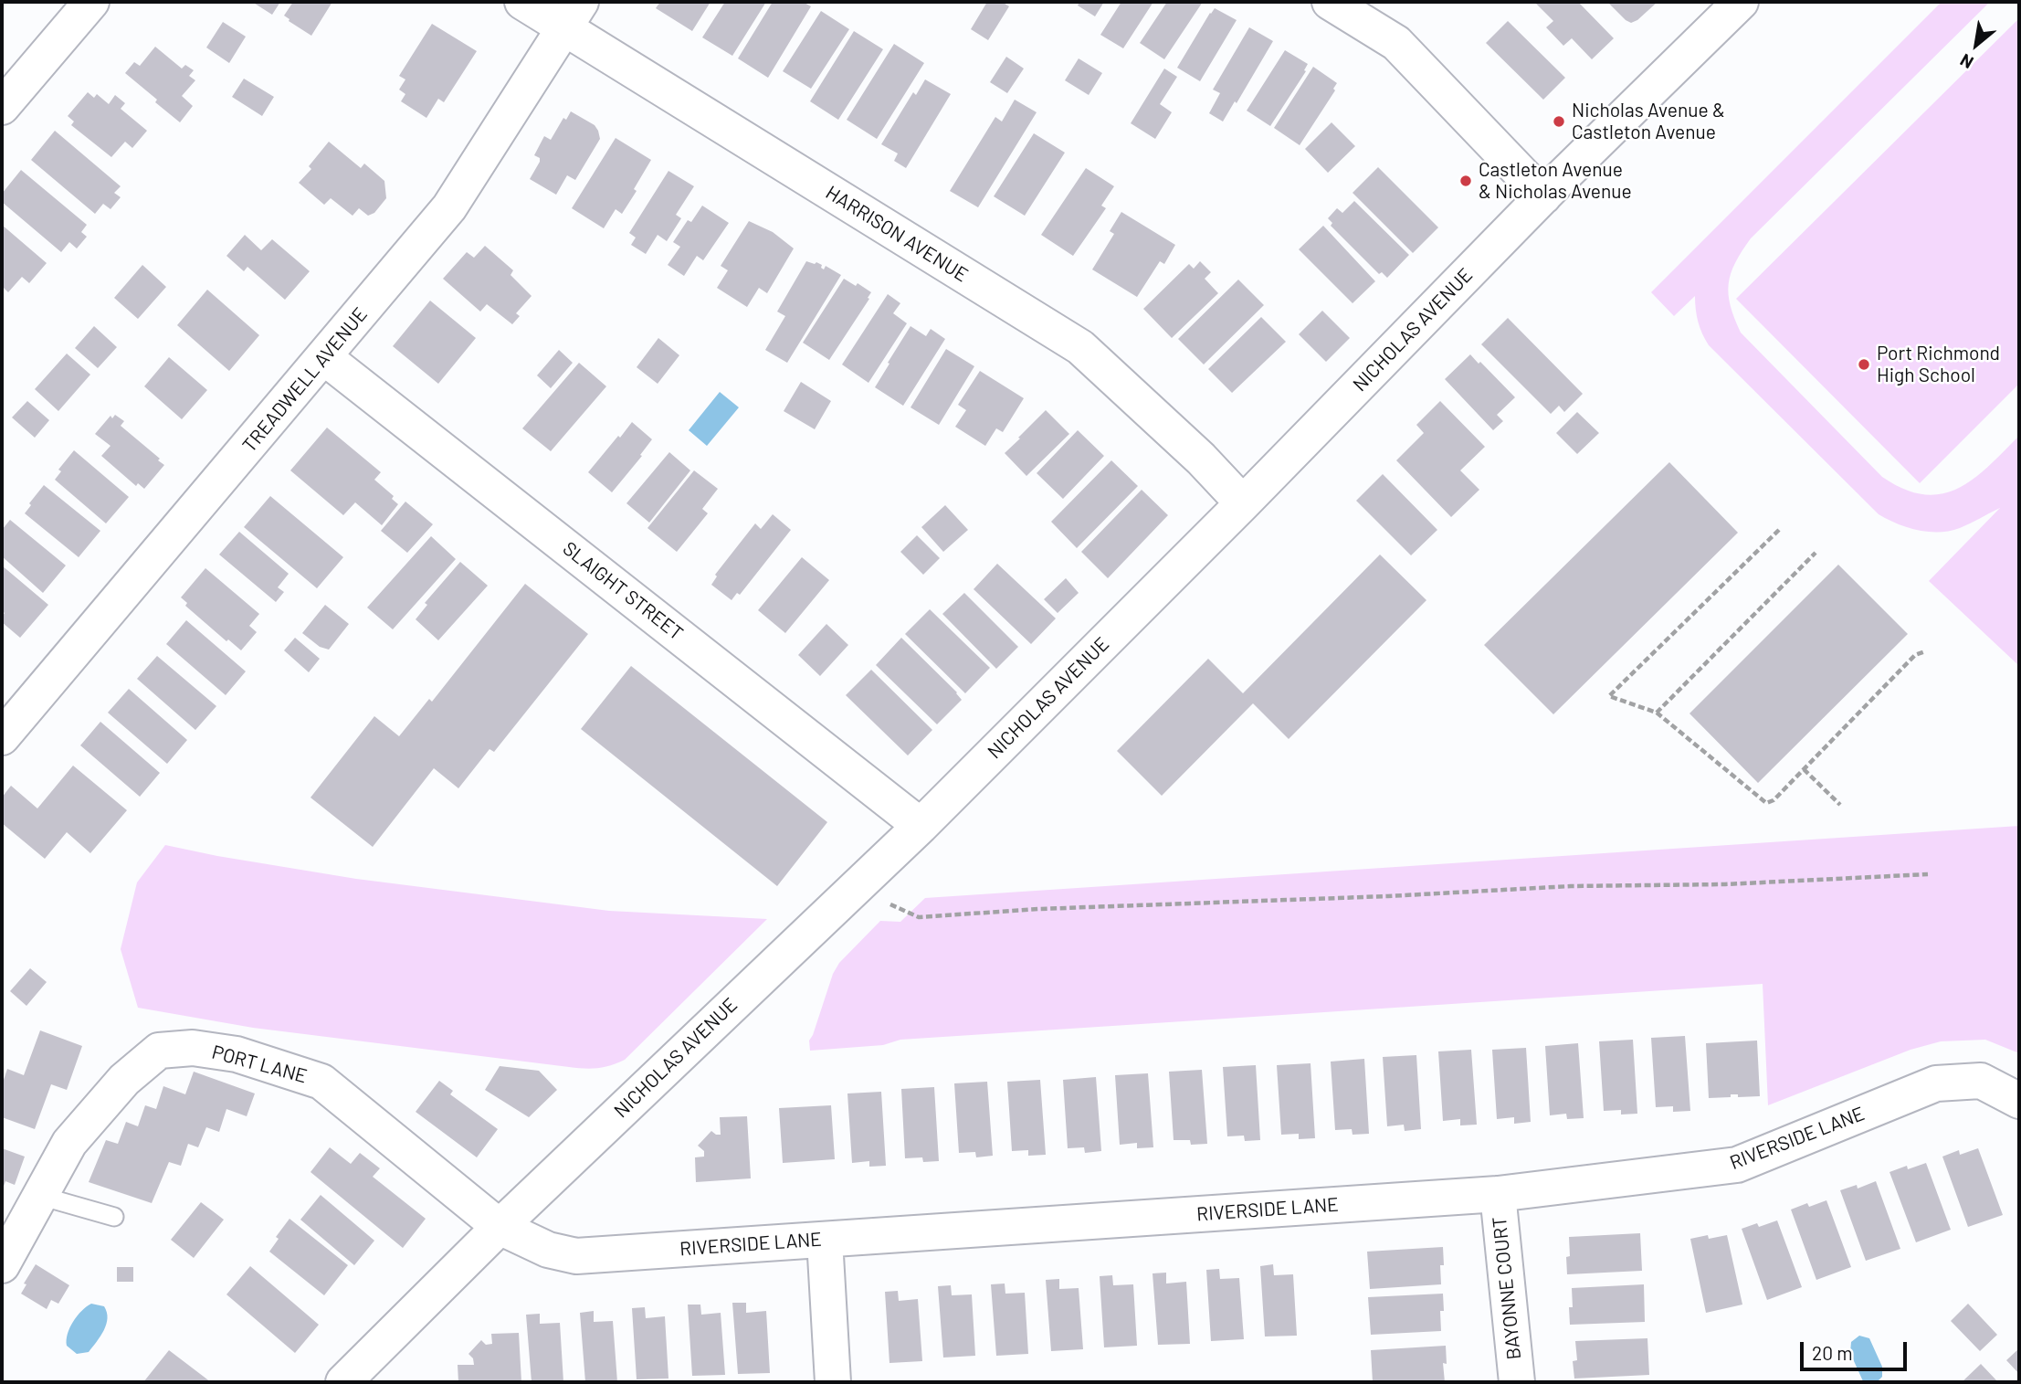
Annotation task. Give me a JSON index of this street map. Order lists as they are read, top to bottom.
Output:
{
  "streets": {
    "street": [
      "HARRISON AVENUE",
      "NICHOLAS AVENUE",
      "TREADWELL AVENUE",
      "SLAIGHT STREET",
      "PORT LANE",
      "RIVERSIDE LANE",
      "BAYONNE COURT"
    ]
  },
  "crossings": [
    ["HARRISON AVENUE", "NICHOLAS AVENUE"],
    ["HARRISON AVENUE", "TREADWELL AVENUE"],
    ["NICHOLAS AVENUE", "SLAIGHT STREET"],
    ["NICHOLAS AVENUE", "PORT LANE"],
    ["NICHOLAS AVENUE", "RIVERSIDE LANE"],
    ["TREADWELL AVENUE", "SLAIGHT STREET"],
    ["PORT LANE", "RIVERSIDE LANE"],
    ["RIVERSIDE LANE", "BAYONNE COURT"]
  ],
  "places": ["Nicholas Avenue & Castleton Avenue", "Castleton Avenue & Nicholas Avenue", "Port Richmond High School"],
  "scale_bar": "20 m",
  "north": "bottom left"
}
